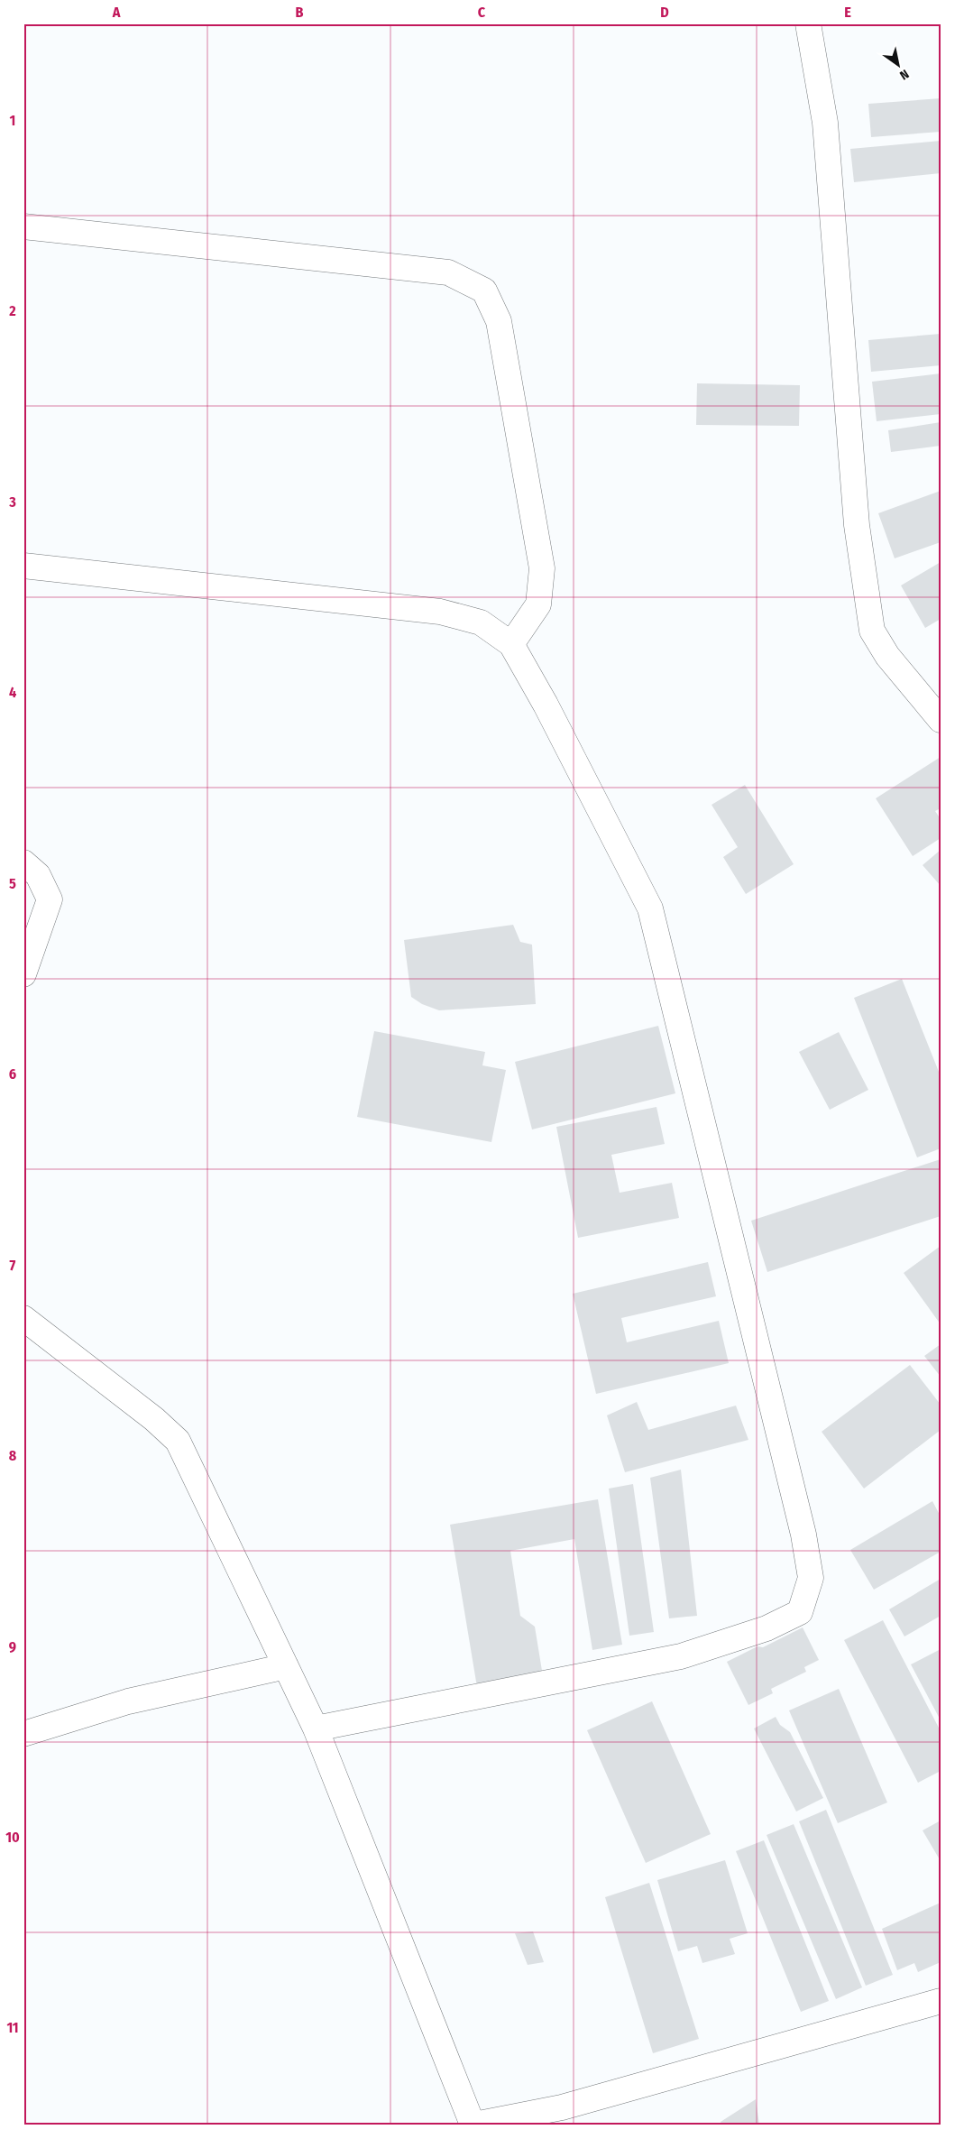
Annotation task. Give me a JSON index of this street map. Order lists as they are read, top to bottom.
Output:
{
  "north": "bottom right",
  "grid": {
    "columns": [
      "A",
      "B",
      "C",
      "D",
      "E"
    ],
    "rows": [
      "1",
      "2",
      "3",
      "4",
      "5",
      "6",
      "7",
      "8",
      "9",
      "10",
      "11"
    ]
  }
}
